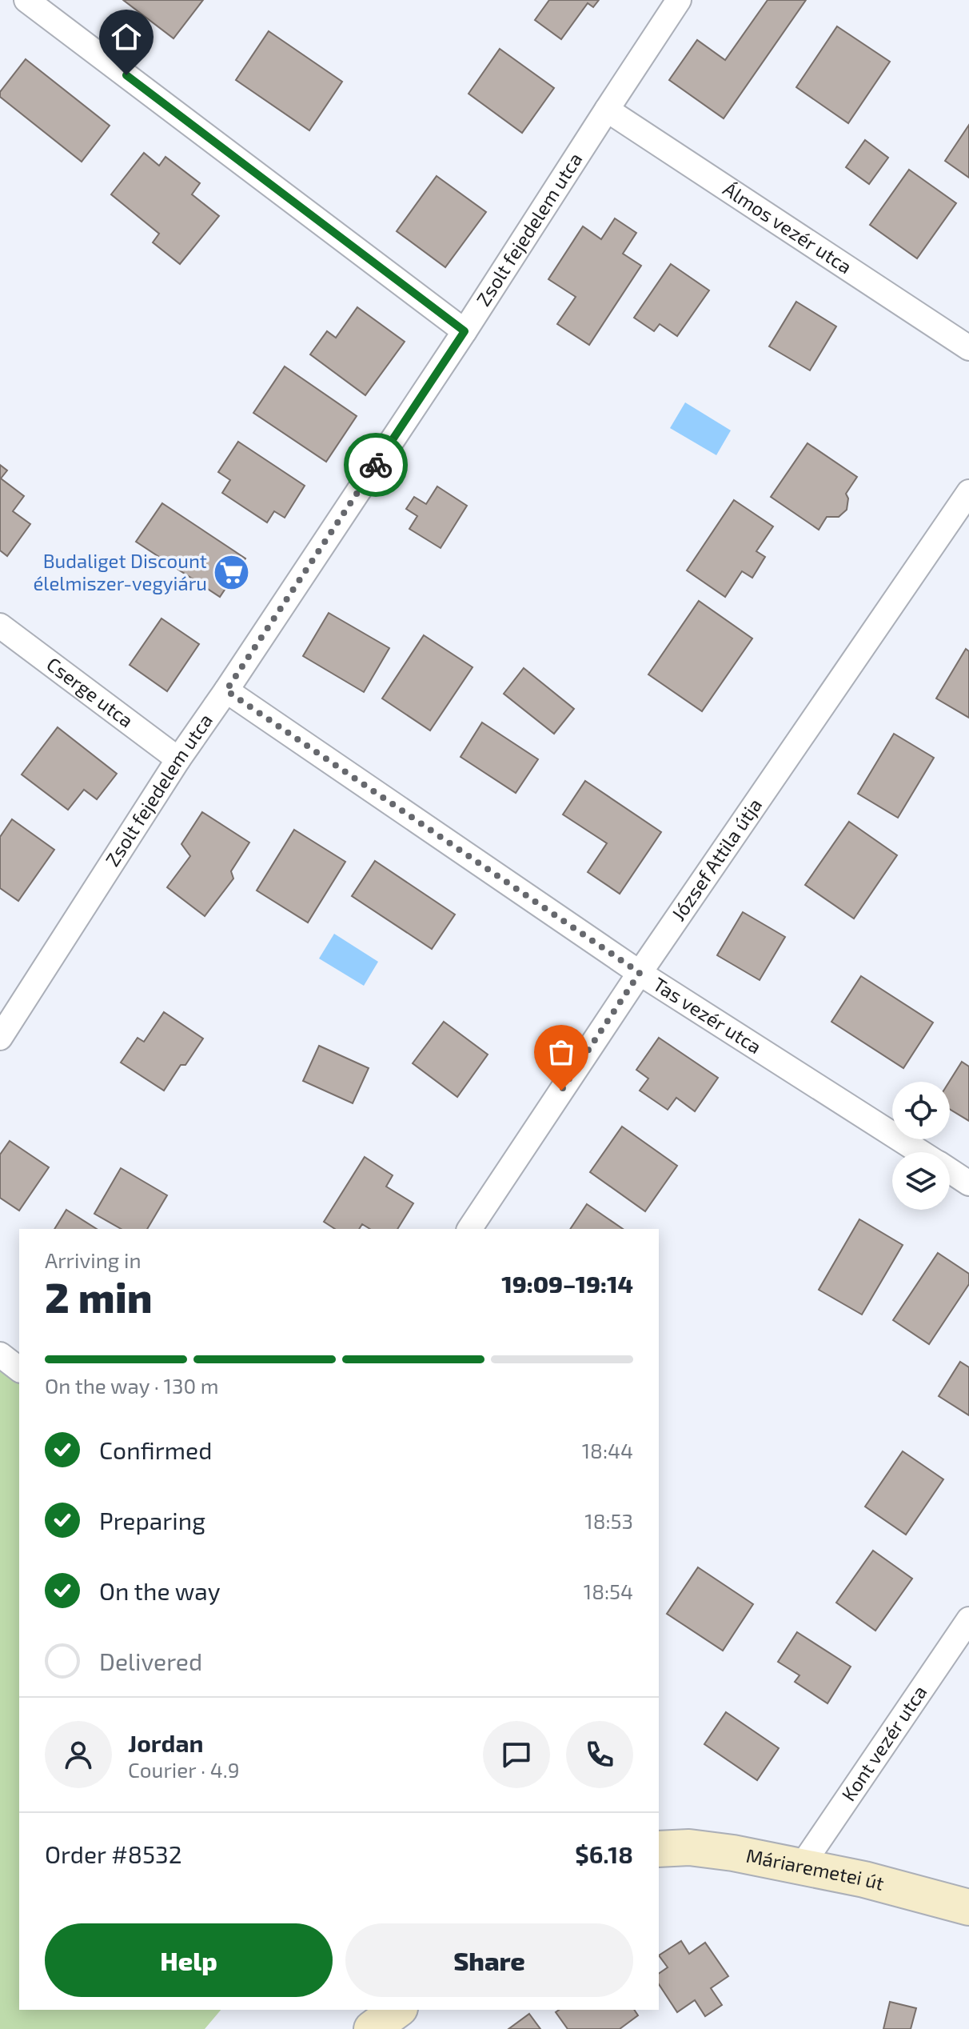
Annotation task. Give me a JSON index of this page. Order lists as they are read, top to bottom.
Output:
{
  "streets": {
    "street": [
      "Álmos vezér utca",
      "Zsolt fejedelem utca",
      "Cserge utca",
      "József Attila útja",
      "Tas vezér utca",
      "Kont vezér utca",
      "Máriaremetei út"
    ]
  },
  "crossings": [
    ["Álmos vezér utca", "Zsolt fejedelem utca"],
    ["Zsolt fejedelem utca", "Cserge utca"],
    ["Zsolt fejedelem utca", "Tas vezér utca"],
    ["József Attila útja", "Tas vezér utca"],
    ["Kont vezér utca", "Máriaremetei út"]
  ],
  "places": {
    "supermarket": ["Budaliget Discount élelmiszer-vegyiáru"]
  },
  "page": {
    "heading": ["2 min", "Arriving in", "19:09–19:14"],
    "panel": [
      "Jordan",
      "Courier · 4.9",
      "Order #8532",
      "$6.18"
    ],
    "bar": "On the way · 130 m",
    "list": [
      ["Confirmed", "18:44"],
      ["Preparing", "18:53"],
      ["On the way", "18:54"],
      "Delivered"
    ],
    "buttons": ["Help", "Share"]
  }
}
